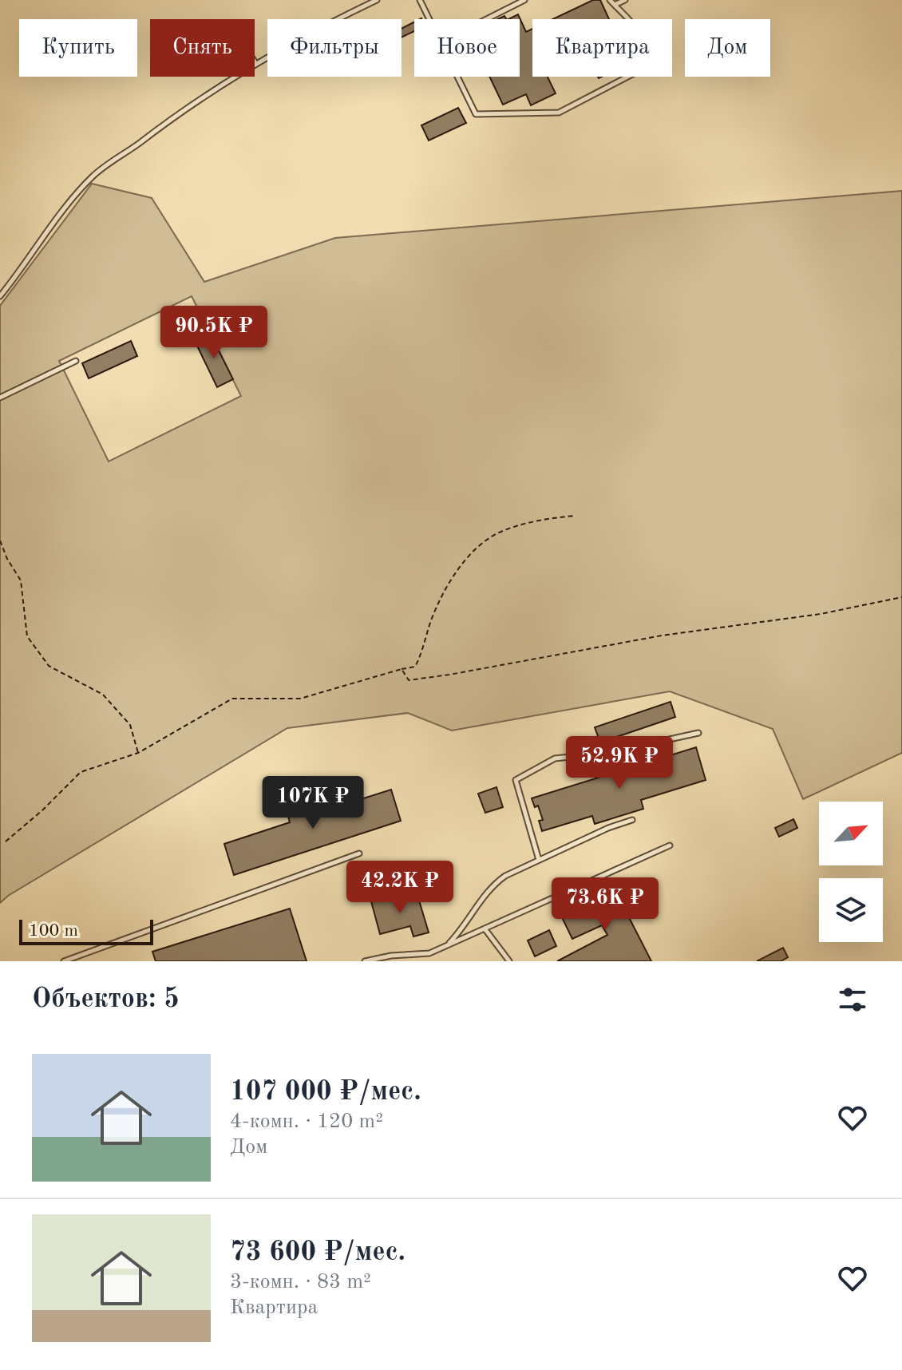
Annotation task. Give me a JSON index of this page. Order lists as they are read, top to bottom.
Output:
{
  "scale_bar": "100 m",
  "north": "top right",
  "page": {
    "chip": [
      "Купить",
      "Снять",
      "Фильтры",
      "Новое",
      "Квартира",
      "Дом"
    ],
    "price": [
      "90.5K ₽",
      "52.9K ₽",
      "107K ₽",
      "42.2K ₽",
      "73.6K ₽"
    ],
    "scale": "100 m",
    "heading": "Объектов: 5",
    "list": [
      {
        "name": "107 000 ₽/мес.",
        "note": "4-комн. · 120 m² · Дом"
      },
      {
        "name": "73 600 ₽/мес.",
        "note": "3-комн. · 83 m² · Квартира"
      }
    ]
  }
}
